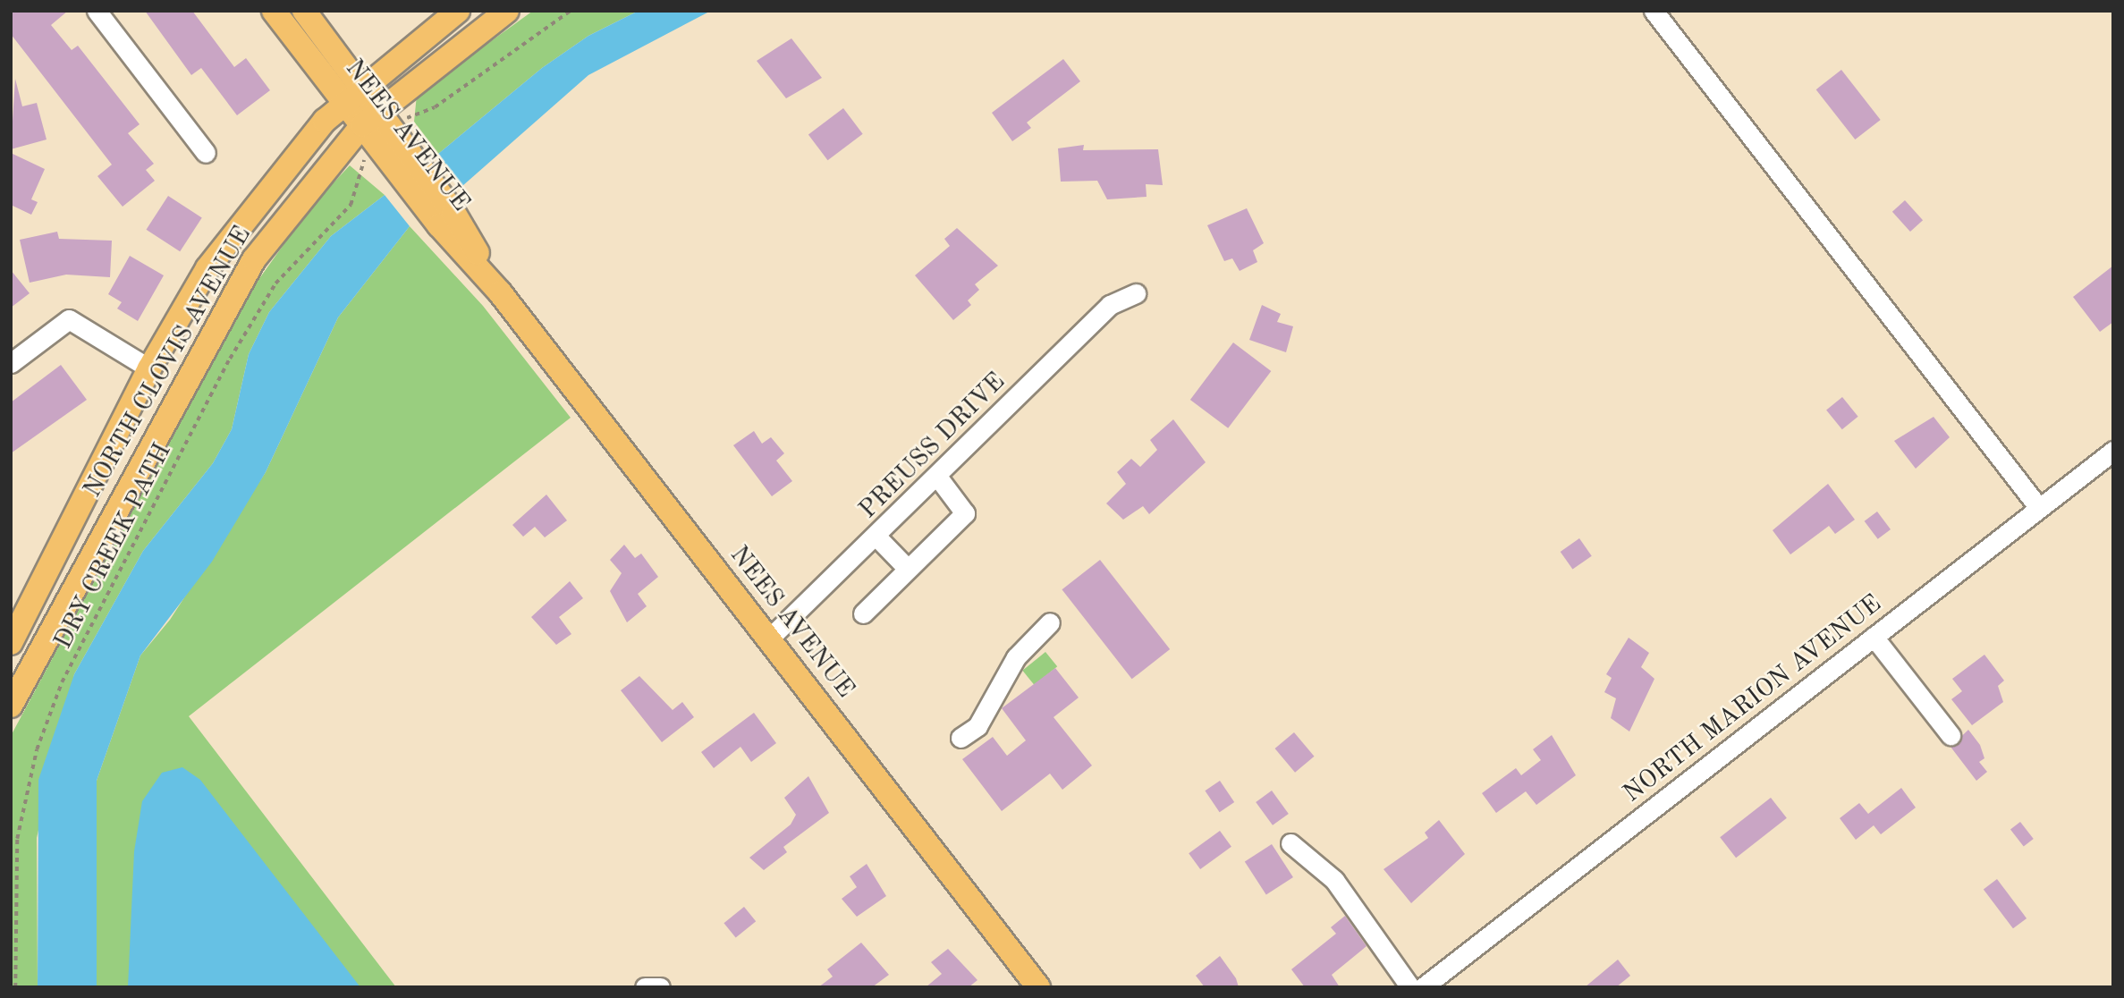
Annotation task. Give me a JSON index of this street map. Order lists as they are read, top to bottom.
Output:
{
  "streets": {
    "main road": ["NEES AVENUE", "NORTH CLOVIS AVENUE"],
    "street": ["PREUSS DRIVE", "NORTH MARION AVENUE"],
    "path": ["DRY CREEK PATH"]
  },
  "crossings": [
    ["NEES AVENUE", "NORTH CLOVIS AVENUE"],
    ["NEES AVENUE", "PREUSS DRIVE"]
  ]
}
